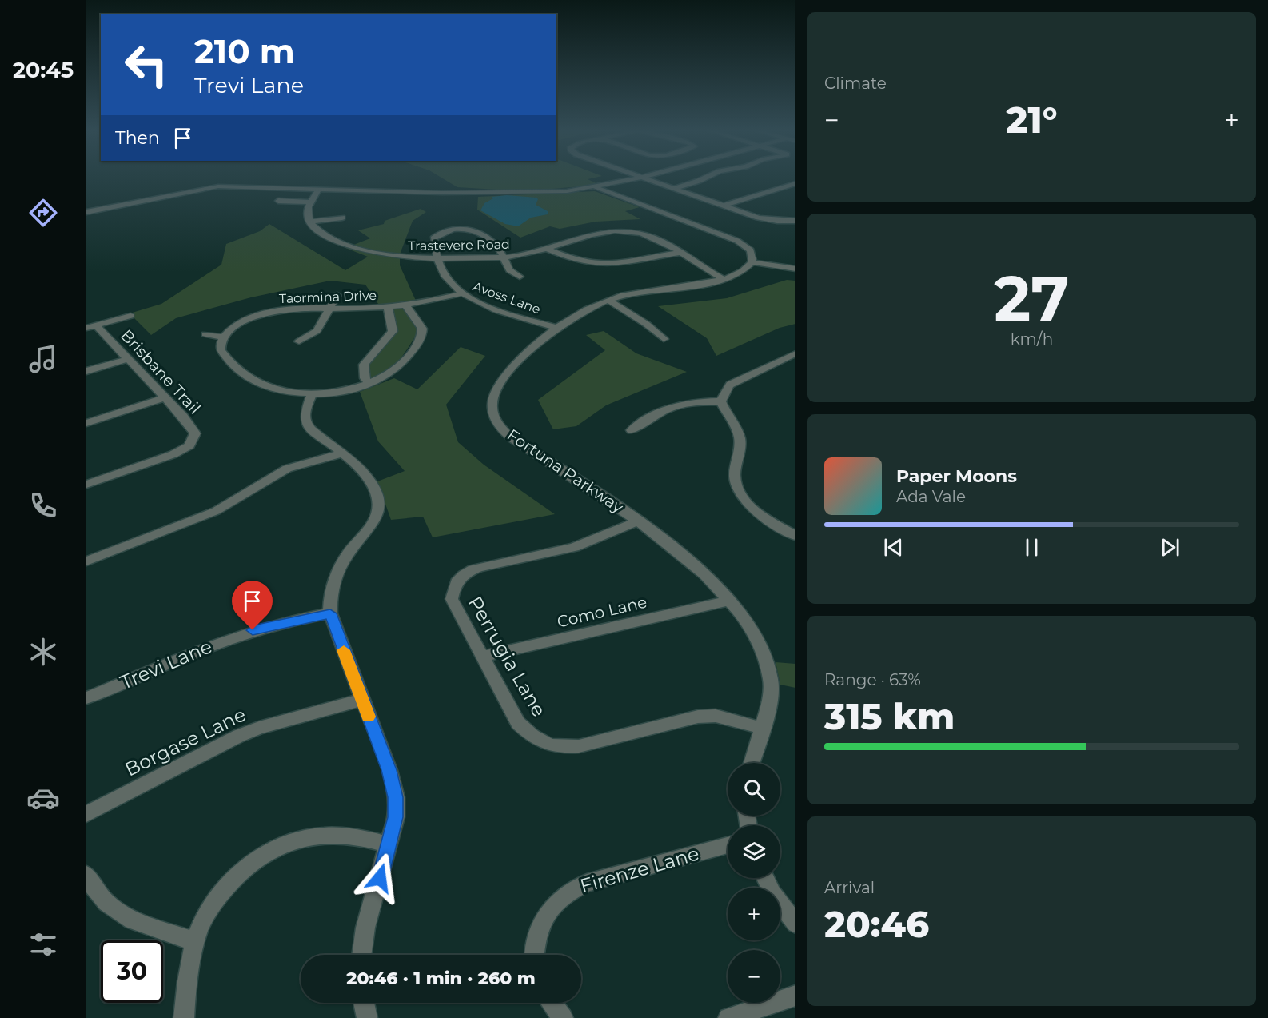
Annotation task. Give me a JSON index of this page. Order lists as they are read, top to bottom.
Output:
{
  "streets": {
    "street": [
      "Trastevere Road",
      "Taormina Drive",
      "Avoss Lane",
      "Brisbane Trail",
      "Fortuna Parkway",
      "Como Lane",
      "Perrugia Lane",
      "Trevi Lane",
      "Borgase Lane",
      "Firenze Lane"
    ]
  },
  "crossings": [
    ["Trastevere Road", "Avoss Lane"],
    ["Trastevere Road", "Fortuna Parkway"],
    ["Taormina Drive", "Avoss Lane"],
    ["Avoss Lane", "Fortuna Parkway"],
    ["Fortuna Parkway", "Como Lane"],
    ["Fortuna Parkway", "Perrugia Lane"],
    ["Como Lane", "Perrugia Lane"]
  ],
  "page": {
    "tabs": "20:45",
    "tile": [
      "Climate",
      ["27", "km/h"],
      ["Range · 63%", "315 km"],
      ["Arrival", "20:46"]
    ],
    "turn": ["210 m", "Trevi Lane"],
    "heat": ["−", "21°", "+"],
    "then": "Then",
    "song": ["Paper Moons", "Ada Vale"],
    "map_buttons": ["+", "−"],
    "limit": "30",
    "trip": "20:46 · 1 min · 260 m"
  }
}
